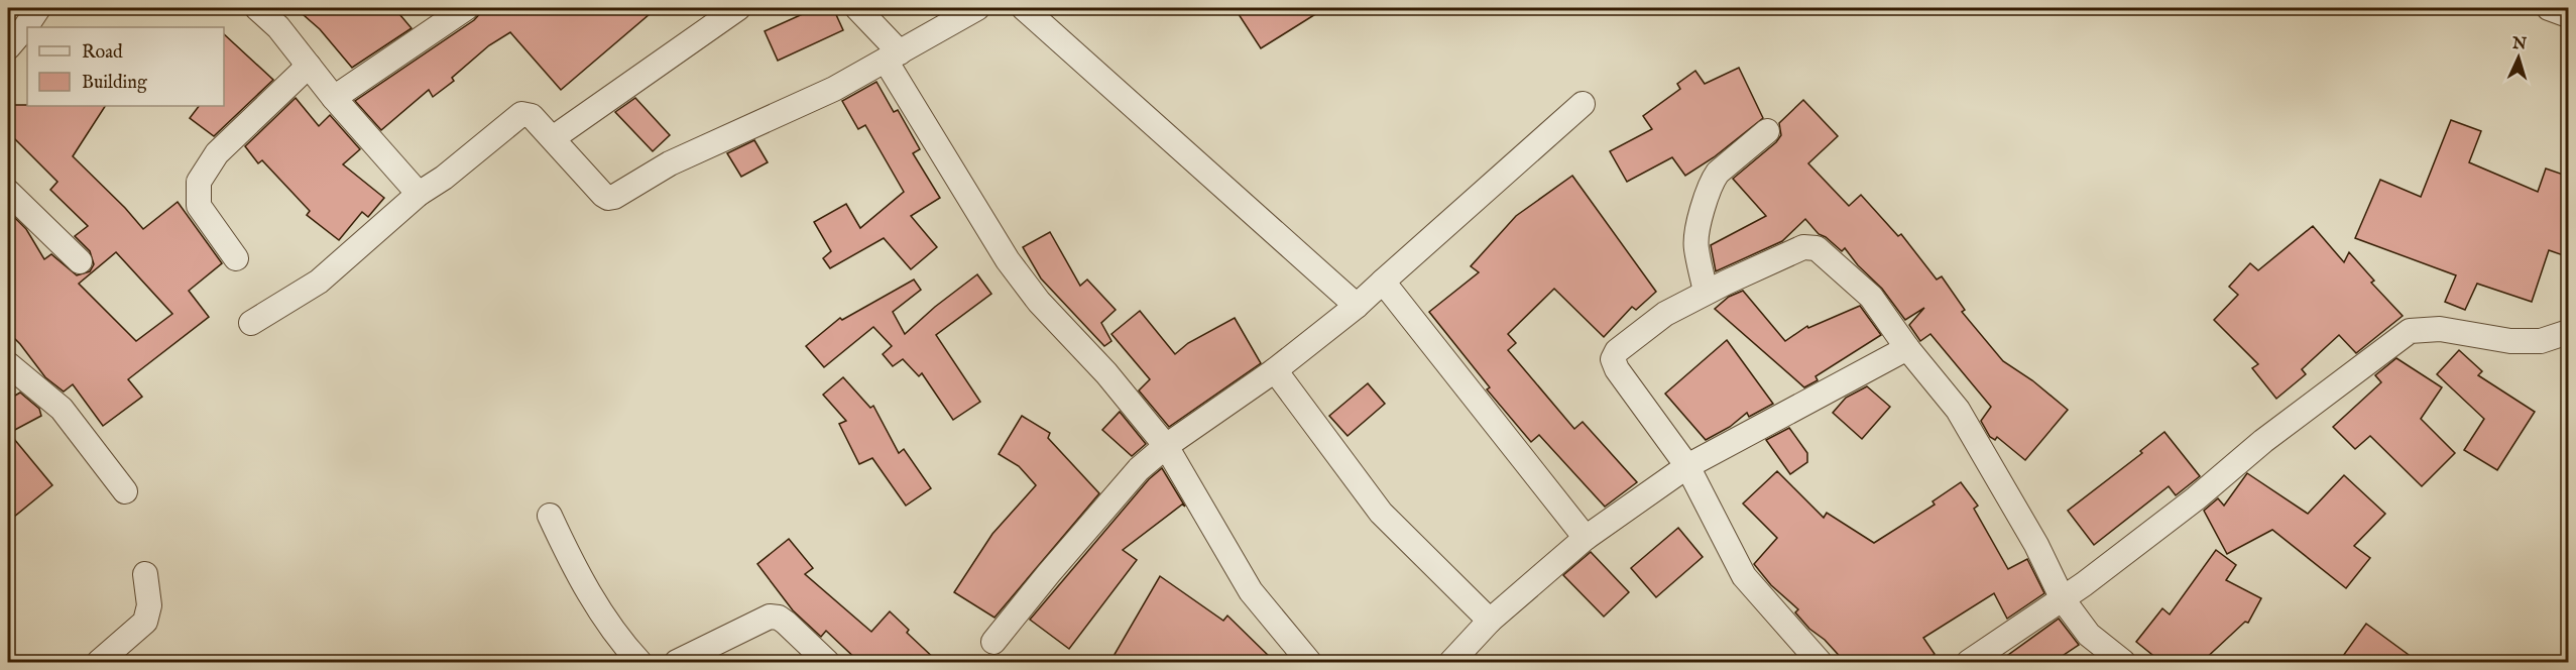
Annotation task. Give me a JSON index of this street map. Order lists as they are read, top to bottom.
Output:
{
  "legend": ["Road", "Building"],
  "north": "top"
}
